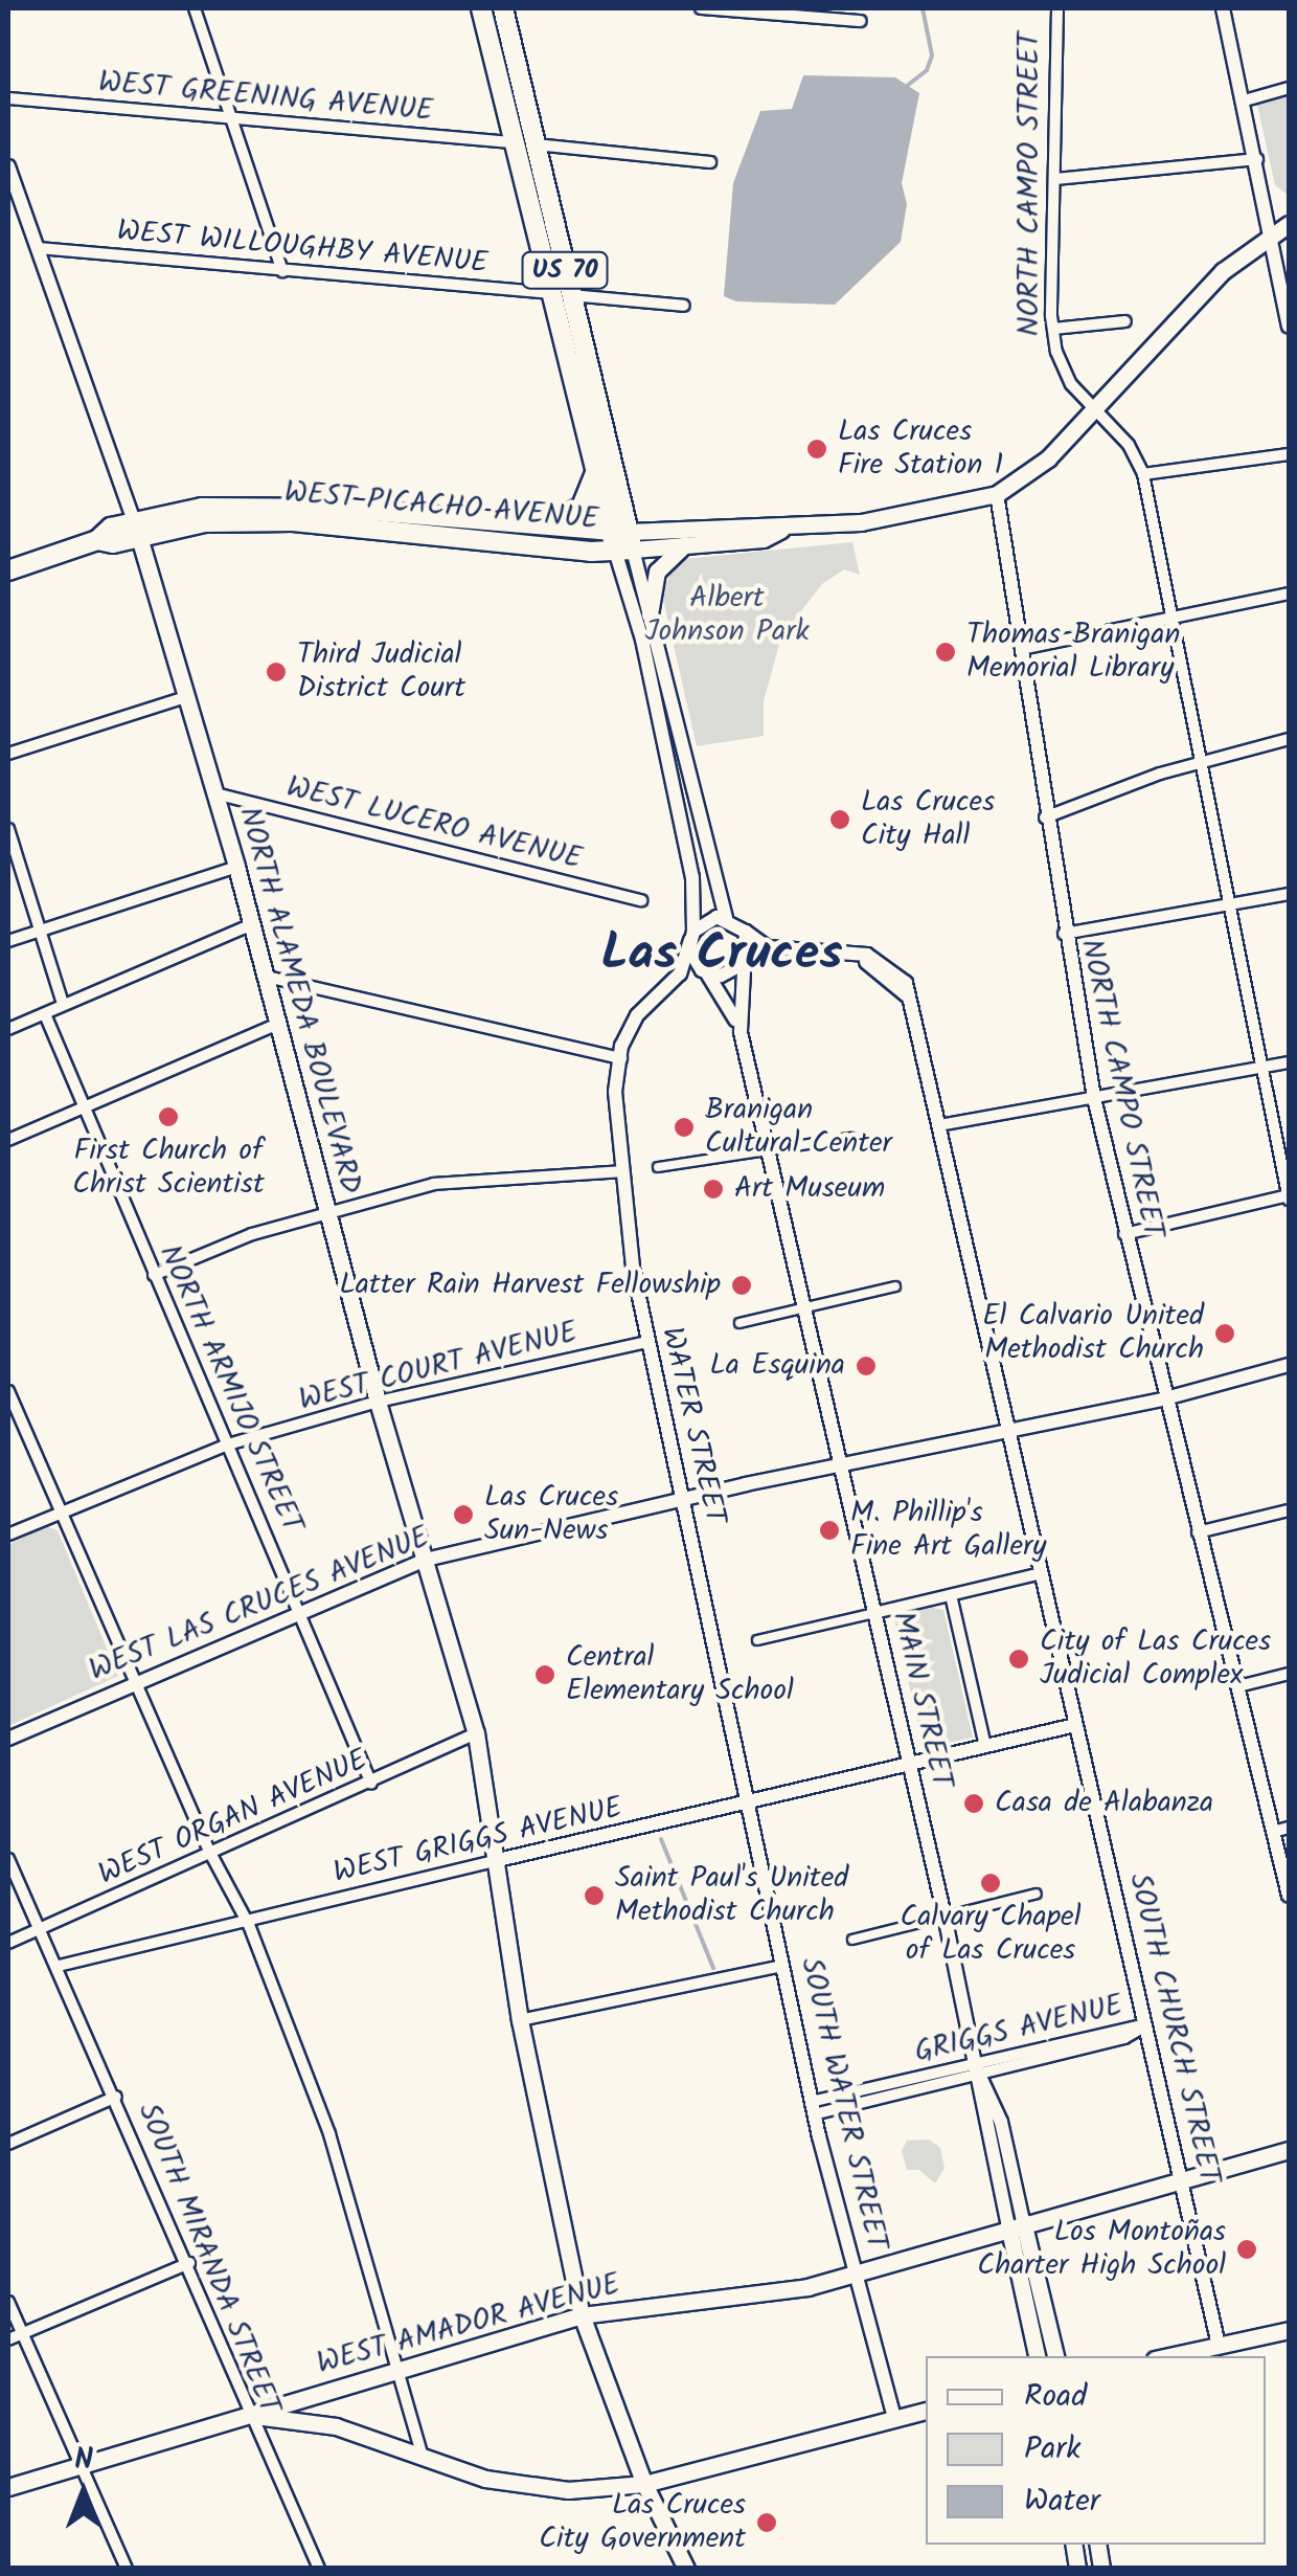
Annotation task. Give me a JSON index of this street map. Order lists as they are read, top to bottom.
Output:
{
  "streets": {
    "main road": [
      "US 70",
      "WEST PICACHO AVENUE",
      "NORTH ALAMEDA BOULEVARD",
      "WEST AMADOR AVENUE"
    ],
    "street": [
      "WEST GREENING AVENUE",
      "NORTH CAMPO STREET",
      "WEST WILLOUGHBY AVENUE",
      "WEST LUCERO AVENUE",
      "WEST COURT AVENUE",
      "NORTH ARMIJO STREET",
      "WATER STREET",
      "WEST LAS CRUCES AVENUE",
      "MAIN STREET",
      "WEST ORGAN AVENUE",
      "WEST GRIGGS AVENUE",
      "SOUTH CHURCH STREET",
      "GRIGGS AVENUE",
      "SOUTH WATER STREET",
      "SOUTH MIRANDA STREET"
    ]
  },
  "crossings": [
    ["WEST GREENING AVENUE", "US 70"],
    ["NORTH CAMPO STREET", "WEST LAS CRUCES AVENUE"],
    ["WEST WILLOUGHBY AVENUE", "US 70"],
    ["WEST WILLOUGHBY AVENUE", "NORTH ALAMEDA BOULEVARD"],
    ["US 70", "WEST PICACHO AVENUE"],
    ["WEST PICACHO AVENUE", "NORTH ALAMEDA BOULEVARD"],
    ["WEST LUCERO AVENUE", "NORTH ALAMEDA BOULEVARD"],
    ["NORTH ALAMEDA BOULEVARD", "WEST COURT AVENUE"],
    ["NORTH ALAMEDA BOULEVARD", "WEST LAS CRUCES AVENUE"],
    ["NORTH ALAMEDA BOULEVARD", "WEST ORGAN AVENUE"],
    ["NORTH ALAMEDA BOULEVARD", "WEST GRIGGS AVENUE"],
    ["NORTH ALAMEDA BOULEVARD", "WEST AMADOR AVENUE"],
    ["WEST COURT AVENUE", "NORTH ARMIJO STREET"],
    ["WEST COURT AVENUE", "WATER STREET"],
    ["NORTH ARMIJO STREET", "WEST LAS CRUCES AVENUE"],
    ["NORTH ARMIJO STREET", "WEST ORGAN AVENUE"],
    ["WATER STREET", "WEST LAS CRUCES AVENUE"],
    ["WATER STREET", "MAIN STREET"],
    ["WATER STREET", "WEST GRIGGS AVENUE"],
    ["WATER STREET", "SOUTH WATER STREET"],
    ["WEST LAS CRUCES AVENUE", "MAIN STREET"],
    ["WEST LAS CRUCES AVENUE", "SOUTH CHURCH STREET"],
    ["MAIN STREET", "WEST GRIGGS AVENUE"],
    ["MAIN STREET", "GRIGGS AVENUE"],
    ["MAIN STREET", "WEST AMADOR AVENUE"],
    ["WEST ORGAN AVENUE", "SOUTH MIRANDA STREET"],
    ["WEST GRIGGS AVENUE", "SOUTH CHURCH STREET"],
    ["WEST GRIGGS AVENUE", "SOUTH WATER STREET"],
    ["WEST GRIGGS AVENUE", "SOUTH MIRANDA STREET"],
    ["SOUTH CHURCH STREET", "GRIGGS AVENUE"],
    ["SOUTH CHURCH STREET", "WEST AMADOR AVENUE"],
    ["GRIGGS AVENUE", "SOUTH WATER STREET"],
    ["SOUTH WATER STREET", "WEST AMADOR AVENUE"],
    ["SOUTH MIRANDA STREET", "WEST AMADOR AVENUE"]
  ],
  "districts": ["Las Cruces"],
  "parks": ["Albert Johnson Park"],
  "places": [
    "Las Cruces Fire Station 1",
    "Thomas Branigan Memorial Library",
    "Third Judicial District Court",
    "Las Cruces City Hall",
    "First Church of Christ Scientist",
    "Branigan Cultural Center",
    "Art Museum",
    "Latter Rain Harvest Fellowship",
    "El Calvario United Methodist Church",
    "La Esquina",
    "Las Cruces Sun-News",
    "M. Phillip's Fine Art Gallery",
    "City of Las Cruces Judicial Complex",
    "Central Elementary School",
    "Casa de Alabanza",
    "Calvary Chapel of Las Cruces",
    "Saint Paul's United Methodist Church",
    "Los Montoñas Charter High School",
    "Las Cruces City Government"
  ],
  "legend": ["Road", "Park", "Water"],
  "north": "top"
}
